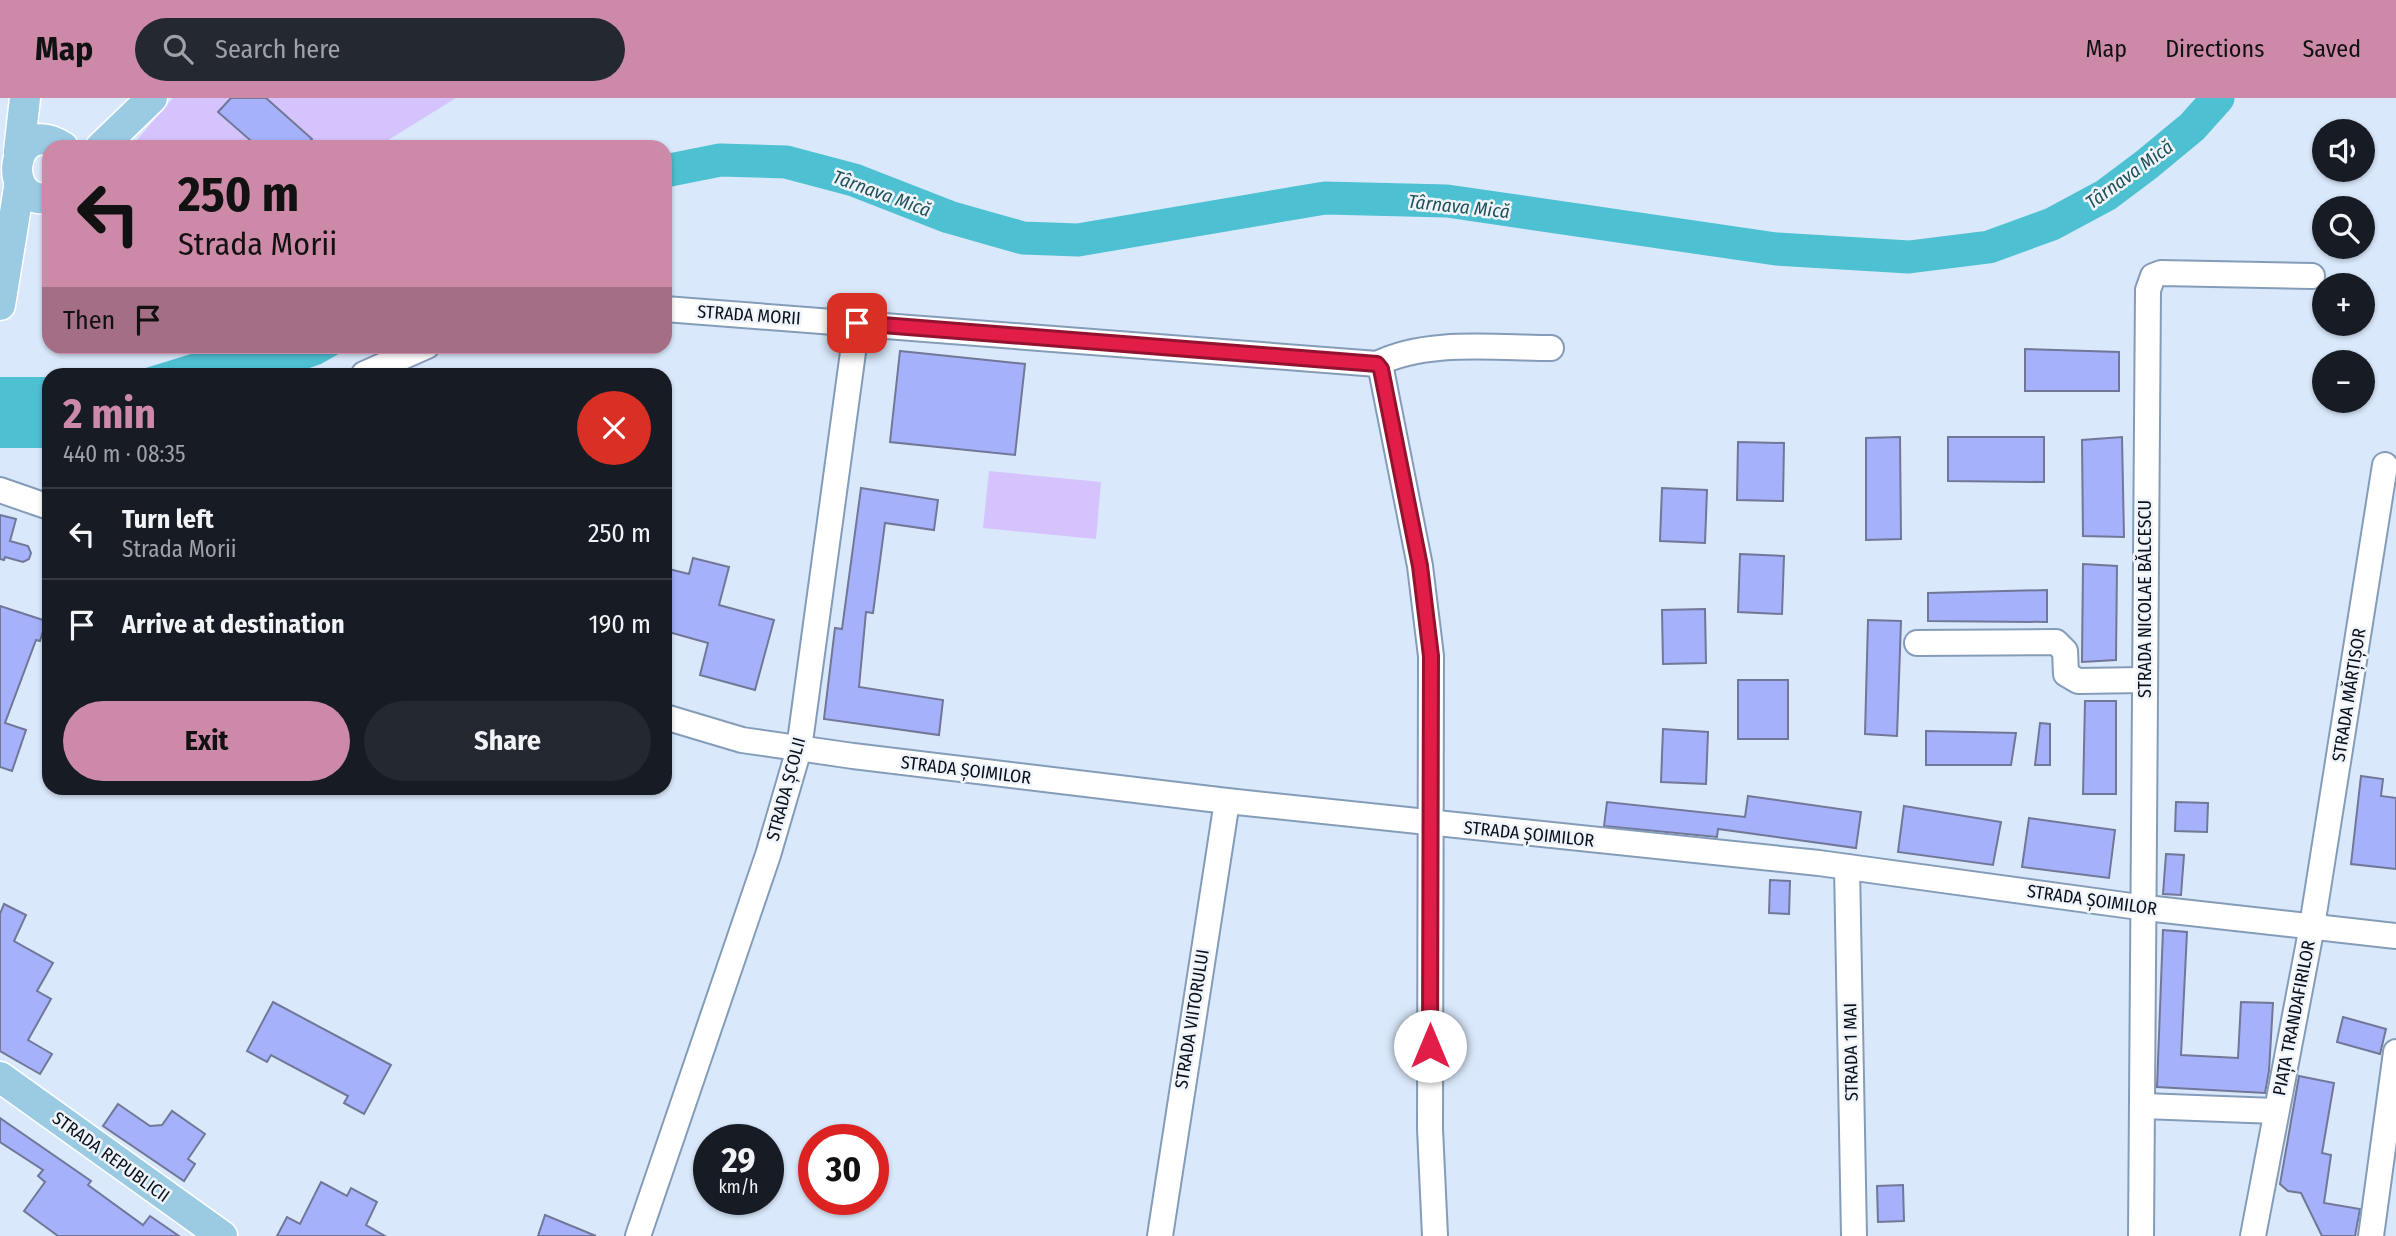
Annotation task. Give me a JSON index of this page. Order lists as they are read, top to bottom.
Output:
{
  "streets": {
    "main road": ["STRADA REPUBLICII"],
    "street": [
      "STRADA MORII",
      "STRADA NICOLAE BĂLCESCU",
      "STRADA MĂRȚIȘOR",
      "STRADA ȘOIMILOR",
      "STRADA ȘCOLII",
      "PIAȚA TRANDAFIRILOR",
      "STRADA VIITORULUI",
      "STRADA 1 MAI"
    ]
  },
  "crossings": [
    ["STRADA MORII", "STRADA ȘCOLII"],
    ["STRADA NICOLAE BĂLCESCU", "STRADA ȘOIMILOR"],
    ["STRADA MĂRȚIȘOR", "STRADA ȘOIMILOR"],
    ["STRADA MĂRȚIȘOR", "PIAȚA TRANDAFIRILOR"],
    ["STRADA ȘOIMILOR", "STRADA ȘCOLII"],
    ["STRADA ȘOIMILOR", "PIAȚA TRANDAFIRILOR"],
    ["STRADA ȘOIMILOR", "STRADA VIITORULUI"],
    ["STRADA ȘOIMILOR", "STRADA 1 MAI"]
  ],
  "water": ["Târnava Mică"],
  "page": {
    "header": "Map",
    "search": "Search here",
    "nav": ["Map", "Directions", "Saved"],
    "map_buttons": ["+", "−"],
    "turn": ["250 m", "Strada Morii"],
    "then": "Then",
    "heading": ["2 min", "440 m · 08:35"],
    "list": [
      {
        "name": "Turn left",
        "note": "Strada Morii",
        "value": "250 m"
      },
      {
        "name": "Arrive at destination",
        "value": "190 m"
      }
    ],
    "buttons": ["Exit", "Share"],
    "speed": "29 km/h",
    "limit": "30"
  }
}
